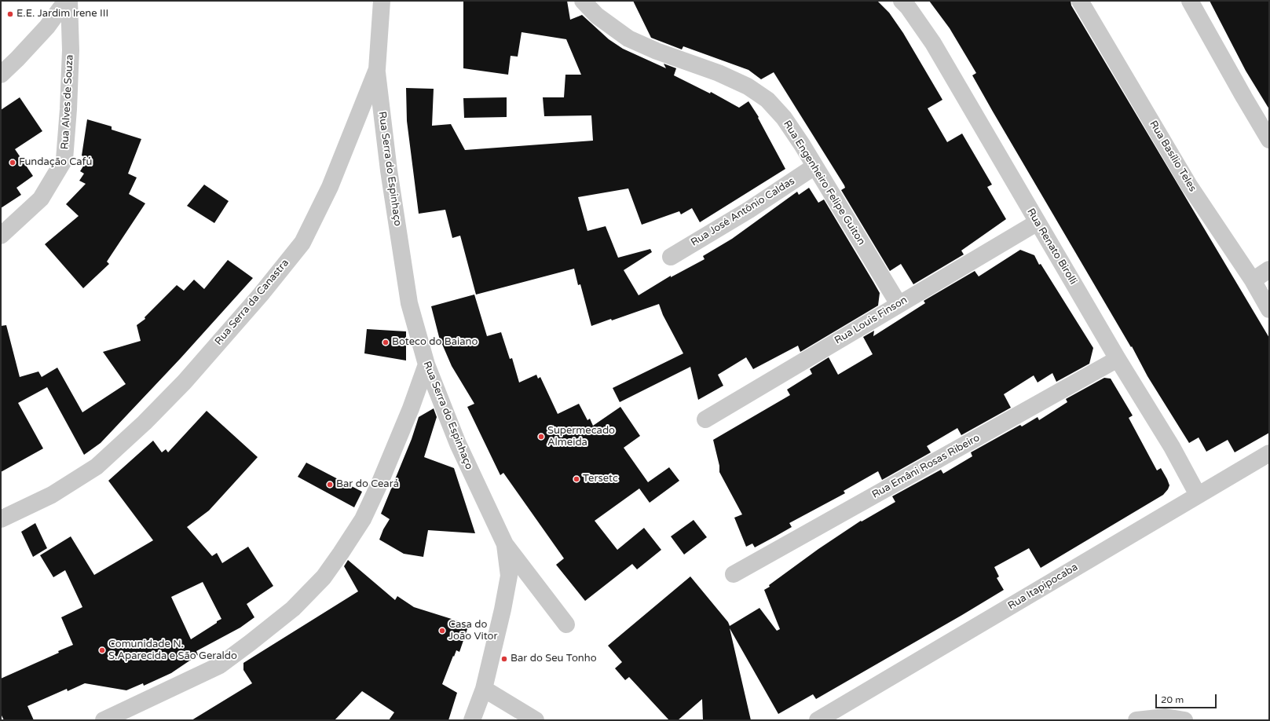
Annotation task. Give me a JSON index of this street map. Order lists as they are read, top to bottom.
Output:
{
  "streets": {
    "street": [
      "Rua Alves de Souza",
      "Rua Basílio Teles",
      "Rua Serra do Espinhaço",
      "Rua Engenheiro Felipe Guiton",
      "Rua José Antônio Caldas",
      "Rua Renato Birolli",
      "Rua Serra da Canastra",
      "Rua Louis Finson",
      "Rua Emâni Rosas Ribeiro",
      "Rua Itapipocaba"
    ]
  },
  "crossings": [
    ["Rua Serra do Espinhaço", "Rua Serra da Canastra"],
    ["Rua Engenheiro Felipe Guiton", "Rua José Antônio Caldas"],
    ["Rua Engenheiro Felipe Guiton", "Rua Louis Finson"],
    ["Rua Renato Birolli", "Rua Louis Finson"],
    ["Rua Renato Birolli", "Rua Emâni Rosas Ribeiro"],
    ["Rua Renato Birolli", "Rua Itapipocaba"]
  ],
  "places": [
    "E.E. Jardim Irene III",
    "Fundação Cafú",
    "Boteco do Baiano",
    "Supermecado Almeida",
    "Tersetc",
    "Bar do Ceará",
    "Casa do João Vitor",
    "Comunidade N. S.Aparecida e São Geraldo",
    "Bar do Seu Tonho"
  ],
  "scale_bar": "20 m"
}
